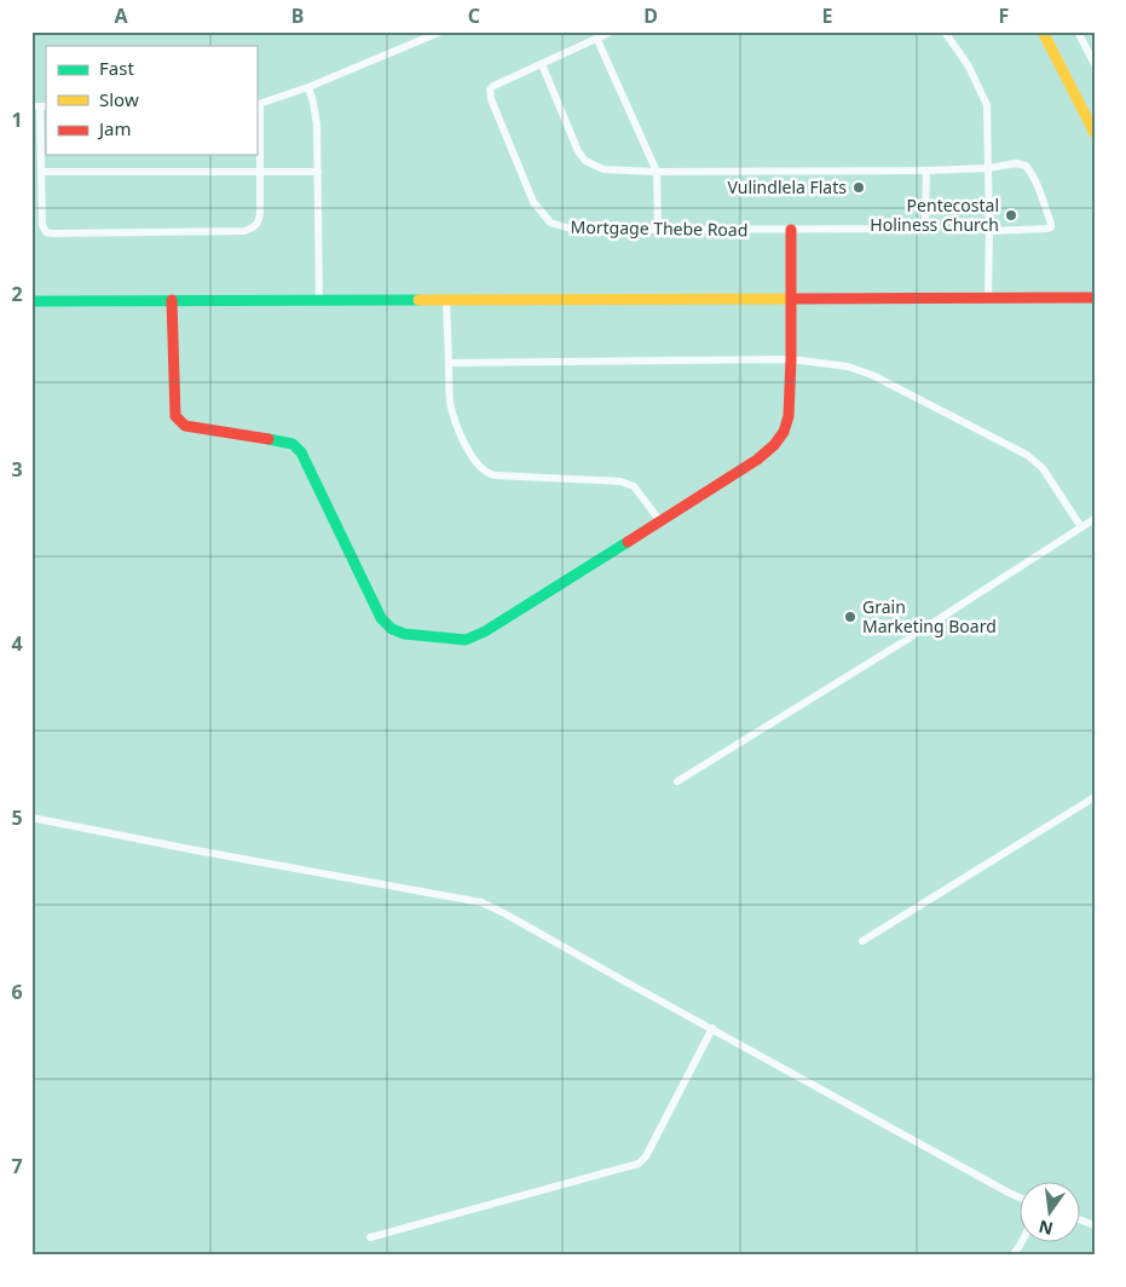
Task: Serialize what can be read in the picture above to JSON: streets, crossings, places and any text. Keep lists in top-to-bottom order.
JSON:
{
  "streets": {
    "street": ["Mortgage Thebe Road"]
  },
  "places": ["Vulindlela Flats", "Pentecostal Holiness Church", "Grain Marketing Board"],
  "legend": ["Fast", "Slow", "Jam"],
  "north": "bottom",
  "grid": {
    "columns": [
      "A",
      "B",
      "C",
      "D",
      "E",
      "F"
    ],
    "rows": [
      "1",
      "2",
      "3",
      "4",
      "5",
      "6",
      "7"
    ]
  }
}
